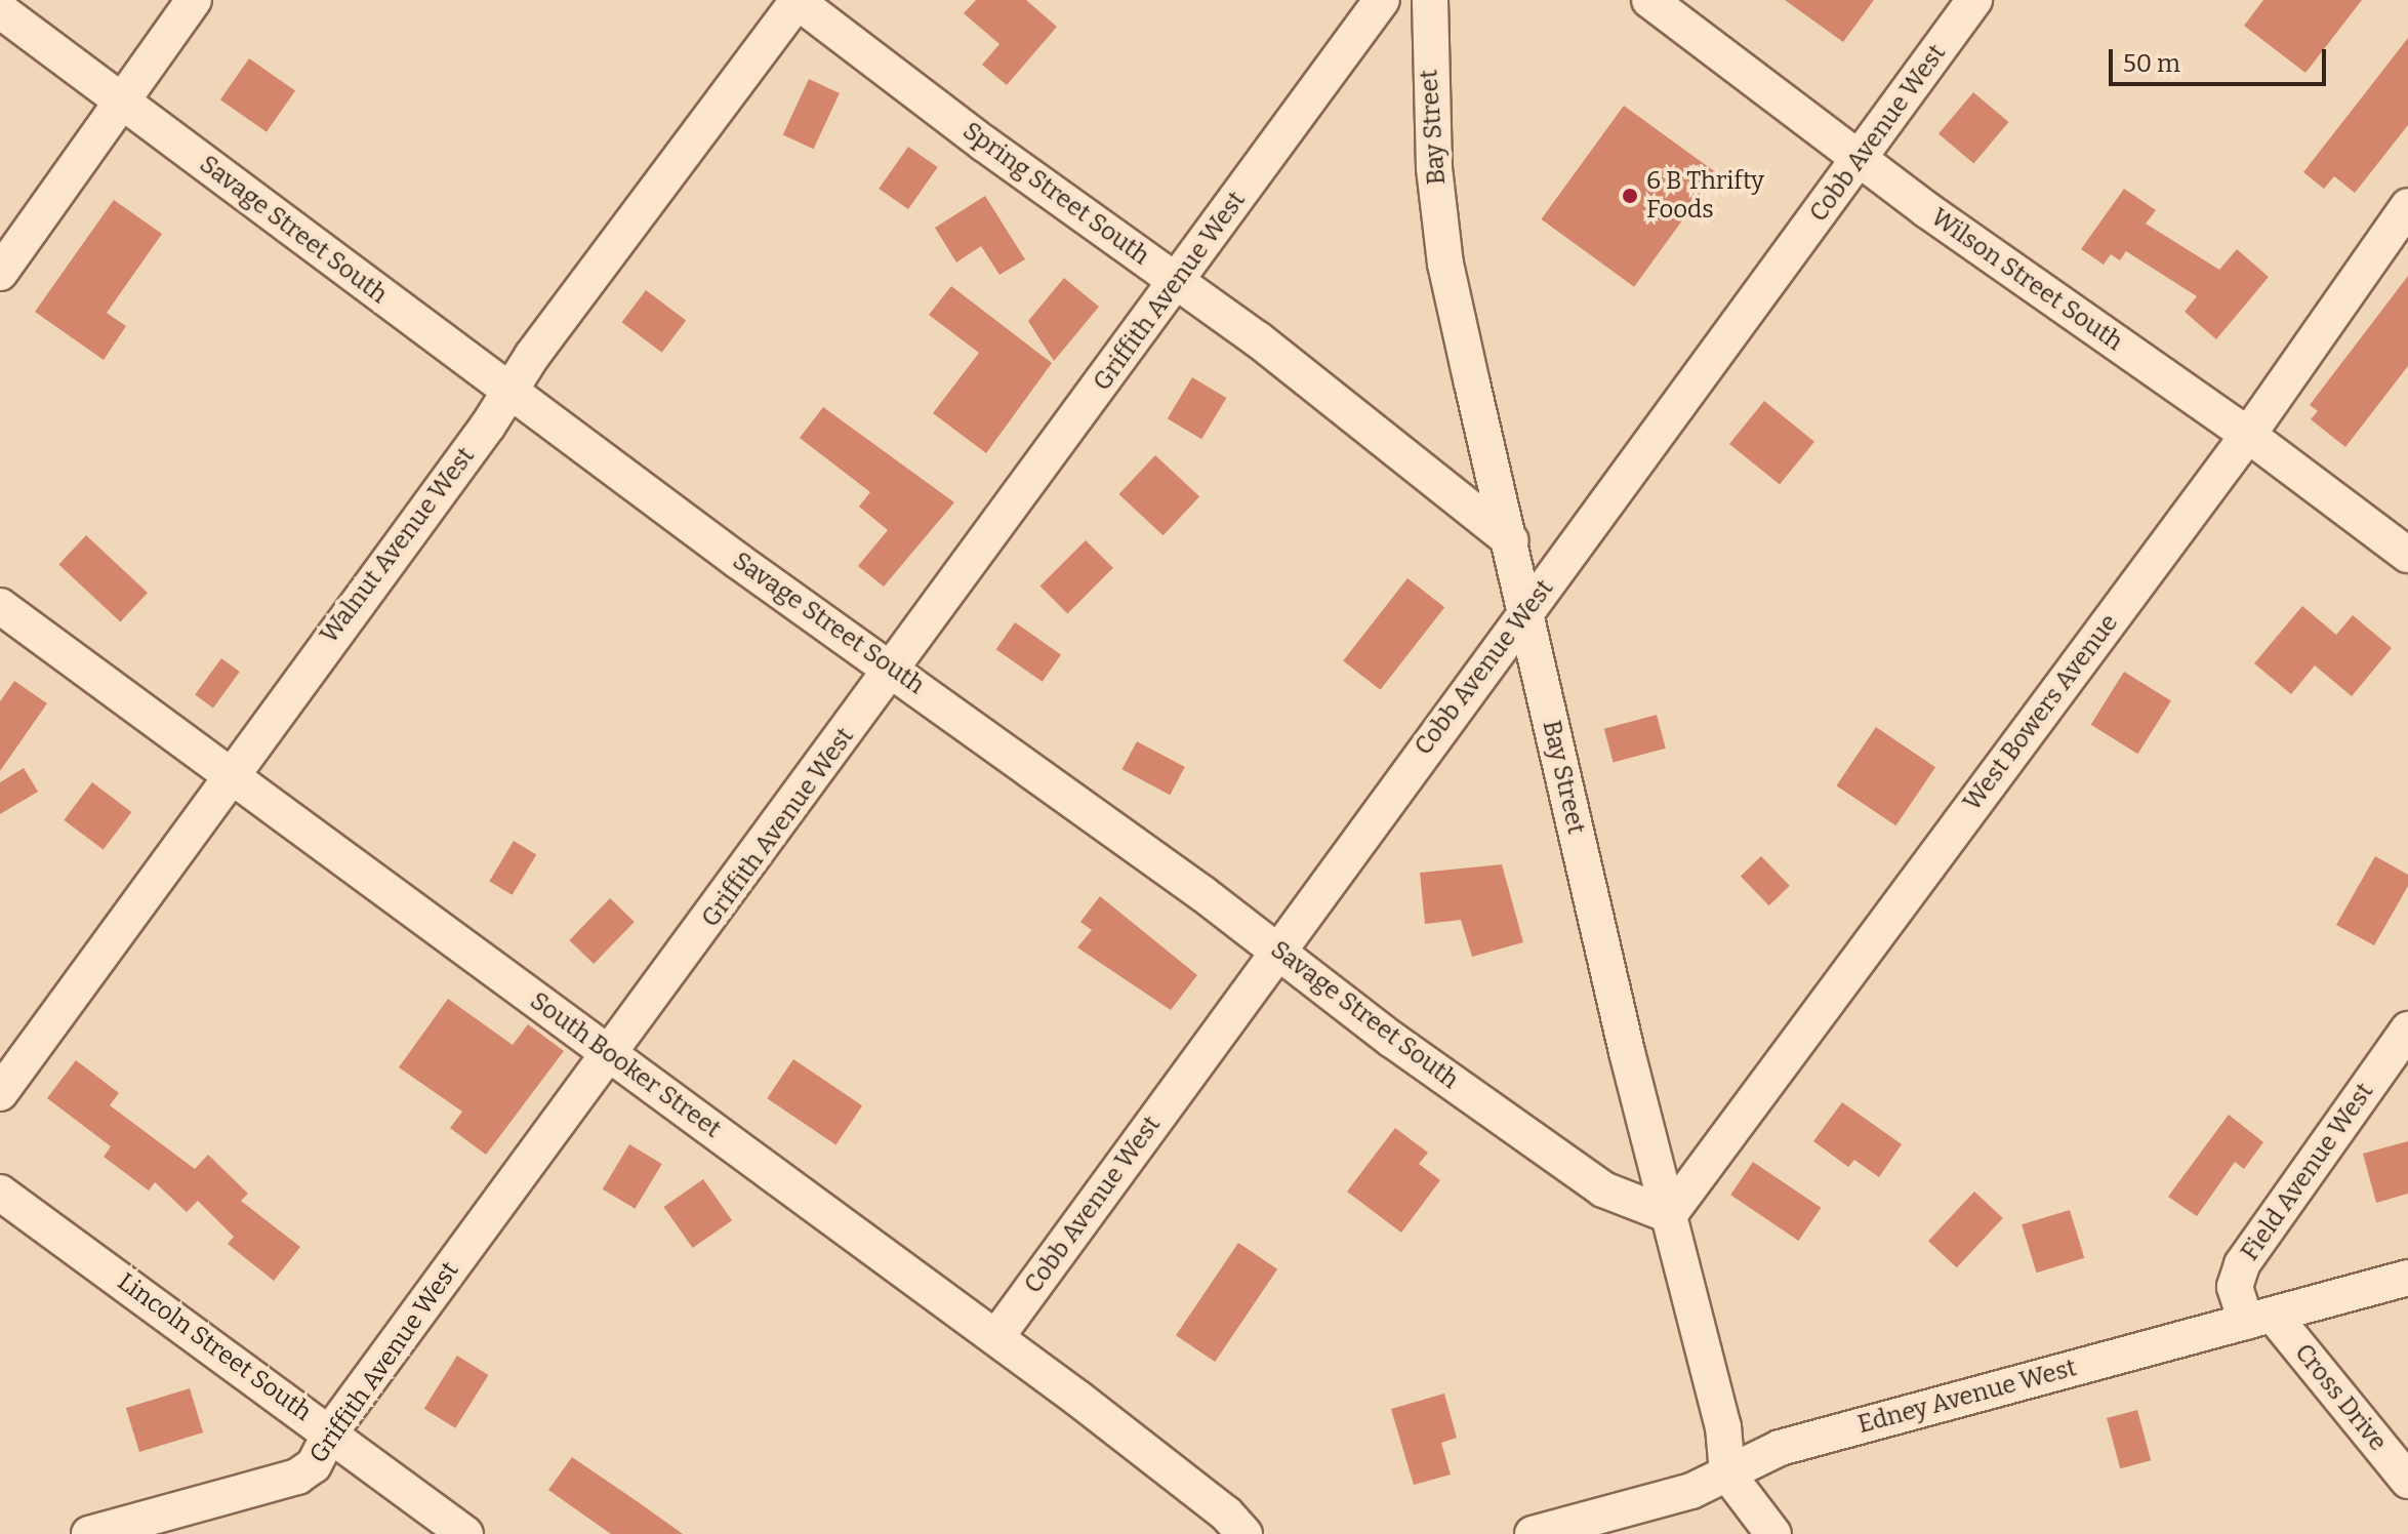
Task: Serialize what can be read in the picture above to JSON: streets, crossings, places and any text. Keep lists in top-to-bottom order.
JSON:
{
  "streets": {
    "street": [
      "Bay Street",
      "Cobb Avenue West",
      "Spring Street South",
      "Savage Street South",
      "Wilson Street South",
      "Griffith Avenue West",
      "Walnut Avenue West",
      "West Bowers Avenue",
      "South Booker Street",
      "Field Avenue West",
      "Lincoln Street South",
      "Edney Avenue West",
      "Cross Drive"
    ]
  },
  "crossings": [
    ["Bay Street", "Cobb Avenue West"],
    ["Bay Street", "Spring Street South"],
    ["Bay Street", "Savage Street South"],
    ["Bay Street", "West Bowers Avenue"],
    ["Bay Street", "Edney Avenue West"],
    ["Cobb Avenue West", "Savage Street South"],
    ["Cobb Avenue West", "Wilson Street South"],
    ["Cobb Avenue West", "South Booker Street"],
    ["Spring Street South", "Griffith Avenue West"],
    ["Spring Street South", "Walnut Avenue West"],
    ["Savage Street South", "Griffith Avenue West"],
    ["Savage Street South", "Walnut Avenue West"],
    ["Savage Street South", "West Bowers Avenue"],
    ["Wilson Street South", "West Bowers Avenue"],
    ["Griffith Avenue West", "South Booker Street"],
    ["Griffith Avenue West", "Lincoln Street South"],
    ["Walnut Avenue West", "South Booker Street"],
    ["Field Avenue West", "Edney Avenue West"],
    ["Field Avenue West", "Cross Drive"],
    ["Edney Avenue West", "Cross Drive"]
  ],
  "places": ["6 B Thrifty Foods"],
  "scale_bar": "50 m"
}
